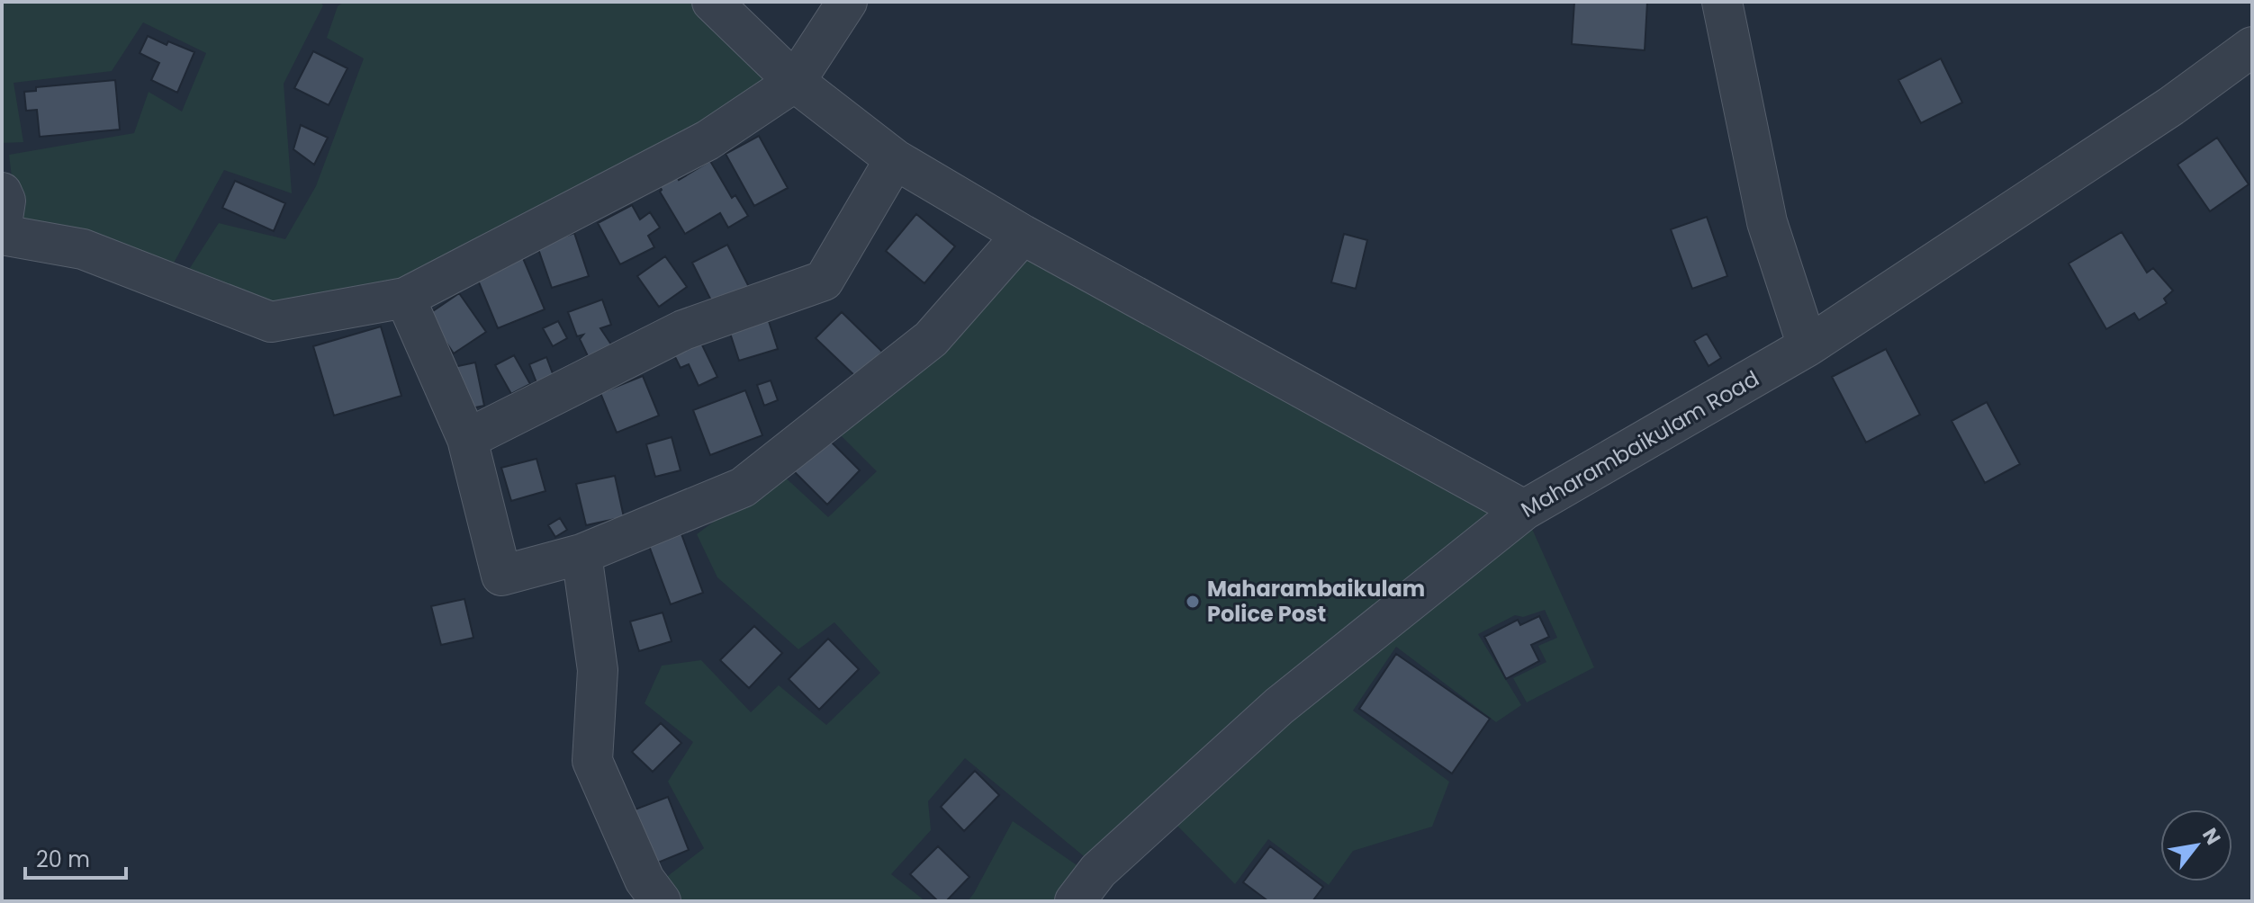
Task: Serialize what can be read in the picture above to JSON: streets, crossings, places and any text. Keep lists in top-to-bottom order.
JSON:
{
  "streets": {
    "street": ["Maharambaikulam Road"]
  },
  "places": ["Maharambaikulam Police Post"],
  "scale_bar": "20 m",
  "north": "top right"
}
